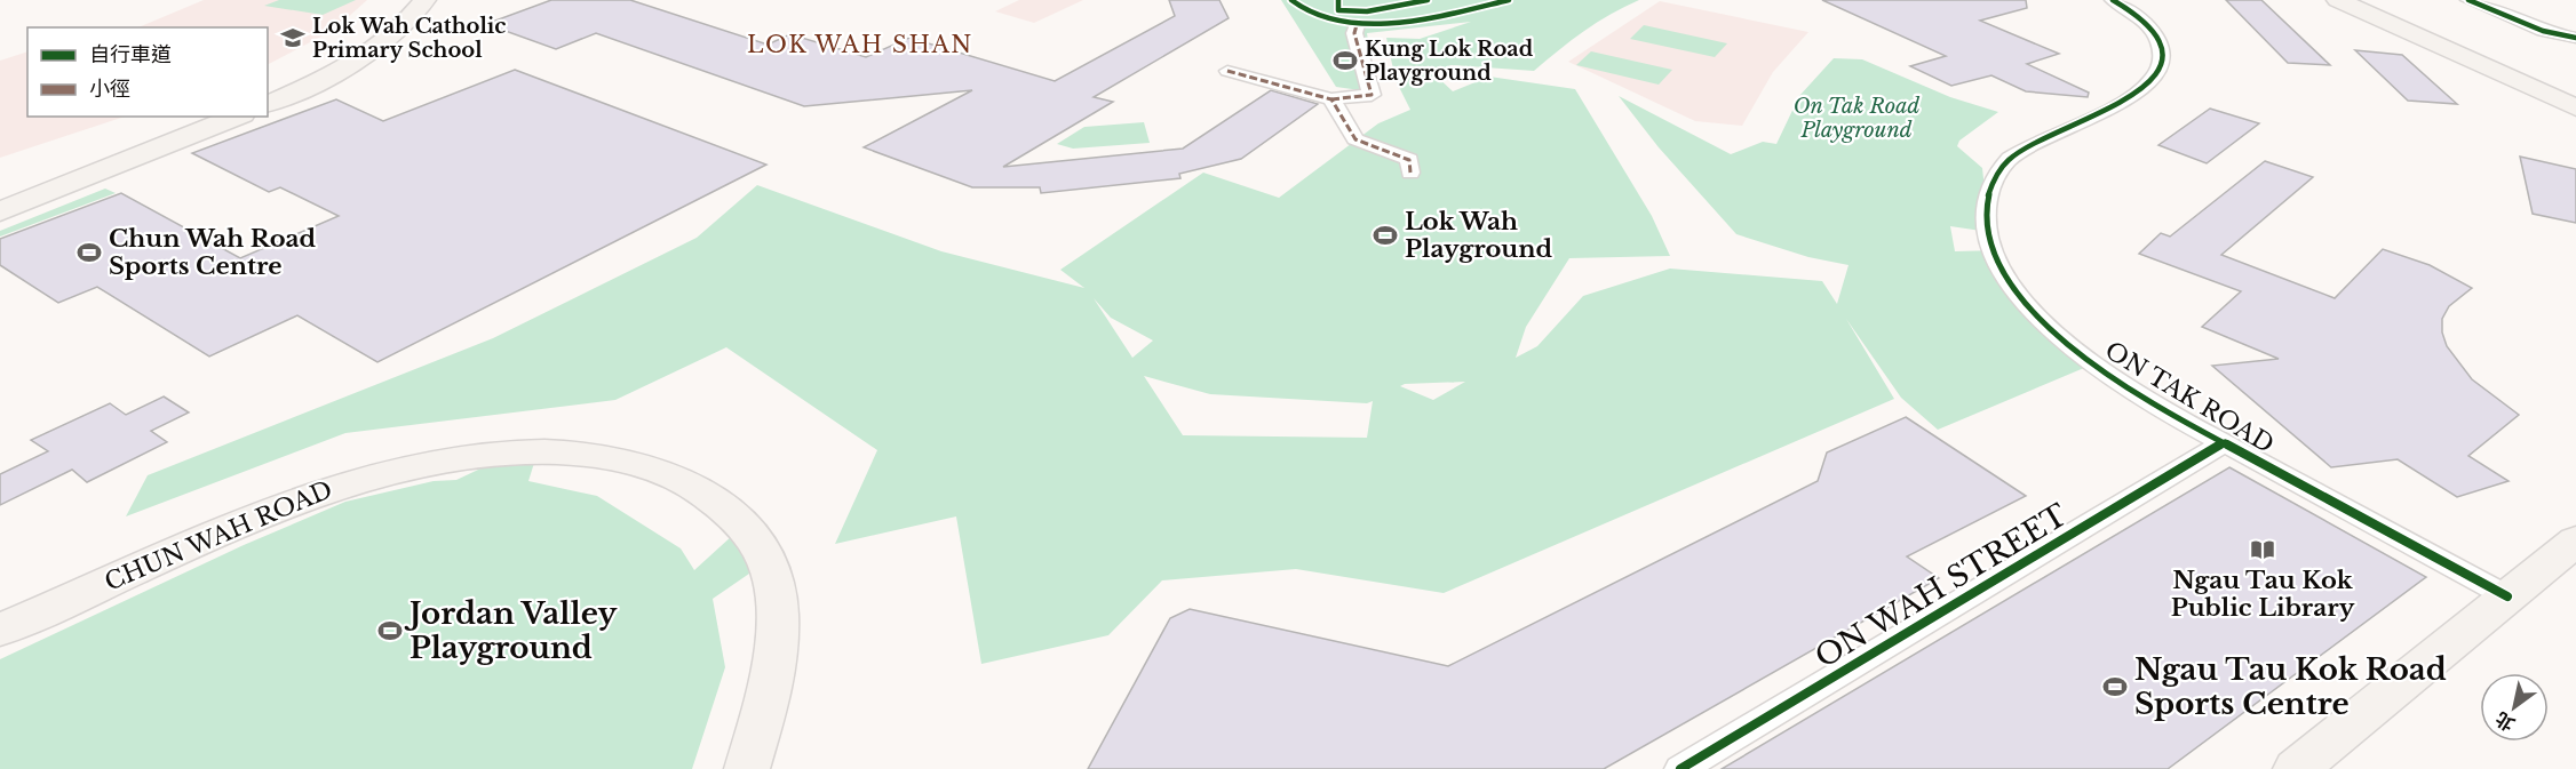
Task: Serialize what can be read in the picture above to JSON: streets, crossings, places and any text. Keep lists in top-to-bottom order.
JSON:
{
  "streets": {
    "main road": ["CHUN WAH ROAD"],
    "street": ["ON TAK ROAD", "ON WAH STREET"]
  },
  "crossings": [
    ["ON TAK ROAD", "ON WAH STREET"]
  ],
  "districts": ["LOK WAH SHAN"],
  "parks": ["On Tak Road Playground"],
  "places": {
    "school or university": ["Lok Wah Catholic Primary School"],
    "sports": [
      "Kung Lok Road Playground",
      "Lok Wah Playground",
      "Chun Wah Road Sports Centre",
      "Jordan Valley Playground",
      "Ngau Tau Kok Road Sports Centre"
    ],
    "library": ["Ngau Tau Kok Public Library"]
  },
  "legend": ["自行車道", "小徑"],
  "north": "bottom left"
}
